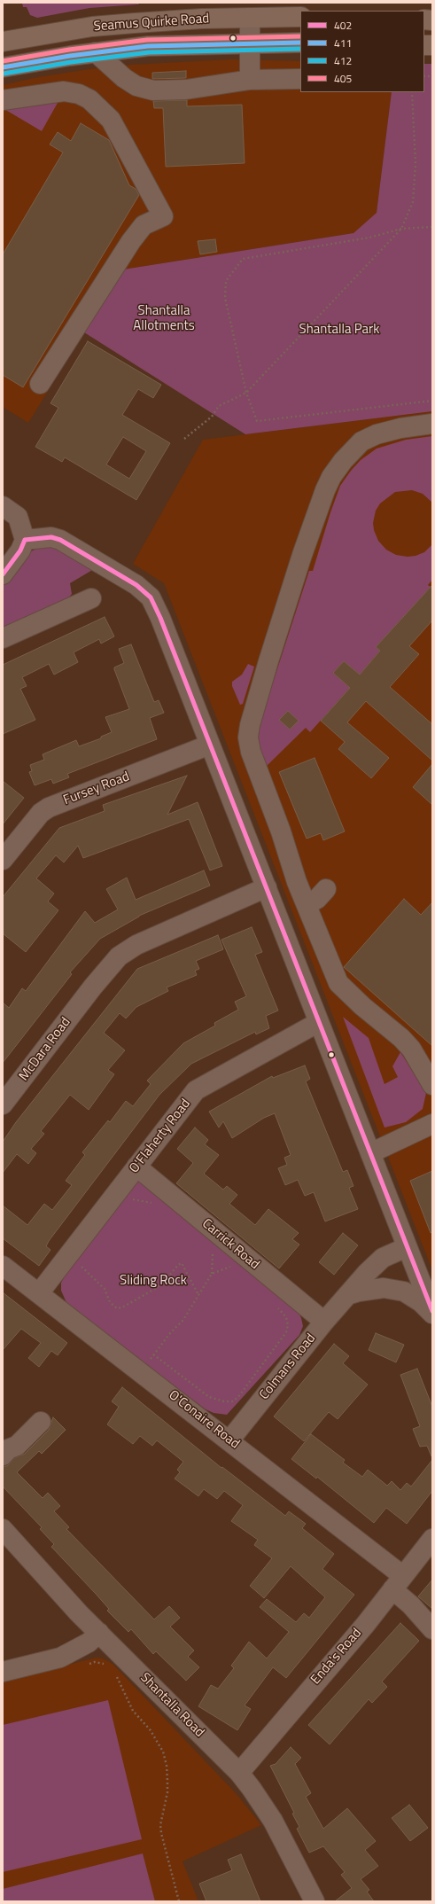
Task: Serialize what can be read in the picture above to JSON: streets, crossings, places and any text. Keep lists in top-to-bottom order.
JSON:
{
  "streets": {
    "main road": ["Seamus Quirke Road"],
    "street": [
      "Fursey Road",
      "McDara Road",
      "O'Flaherty Road",
      "Carrick Road",
      "Colmans Road",
      "O'Conaire Road",
      "Enda's Road",
      "Shantalla Road"
    ]
  },
  "crossings": [
    ["O'Flaherty Road", "Carrick Road"],
    ["O'Flaherty Road", "O'Conaire Road"],
    ["Carrick Road", "Colmans Road"],
    ["Colmans Road", "O'Conaire Road"],
    ["O'Conaire Road", "Enda's Road"],
    ["Enda's Road", "Shantalla Road"]
  ],
  "parks": ["Shantalla Allotments", "Shantalla Park", "Sliding Rock"],
  "lines": [
    "transit line 405",
    "transit line 411",
    "transit line 412",
    "transit line 402"
  ],
  "legend": [
    "402",
    "411",
    "412",
    "405"
  ]
}
